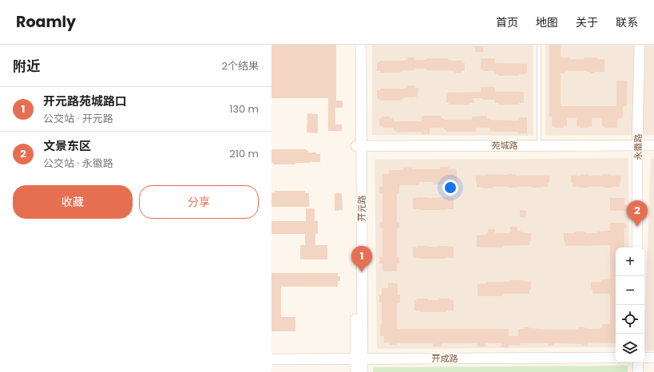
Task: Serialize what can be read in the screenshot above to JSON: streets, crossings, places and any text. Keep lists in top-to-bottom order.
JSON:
{
  "streets": {
    "street": [
      "苑城路",
      "永徽路",
      "开元路",
      "开成路"
    ]
  },
  "crossings": [
    ["苑城路", "永徽路"],
    ["苑城路", "开元路"],
    ["开元路", "开成路"]
  ],
  "page": {
    "header": "Roamly",
    "nav": [
      "首页",
      "地图",
      "关于",
      "联系"
    ],
    "heading": ["附近", "2个结果"],
    "list": [
      {
        "mark": "1",
        "name": "开元路苑城路口",
        "note": "公交站 · 开元路",
        "value": "130 m"
      },
      {
        "mark": "2",
        "name": "文景东区",
        "note": "公交站 · 永徽路",
        "value": "210 m"
      }
    ],
    "buttons": ["收藏", "分享"],
    "pins": ["2", "1"],
    "map_buttons": ["+", "−"]
  }
}
